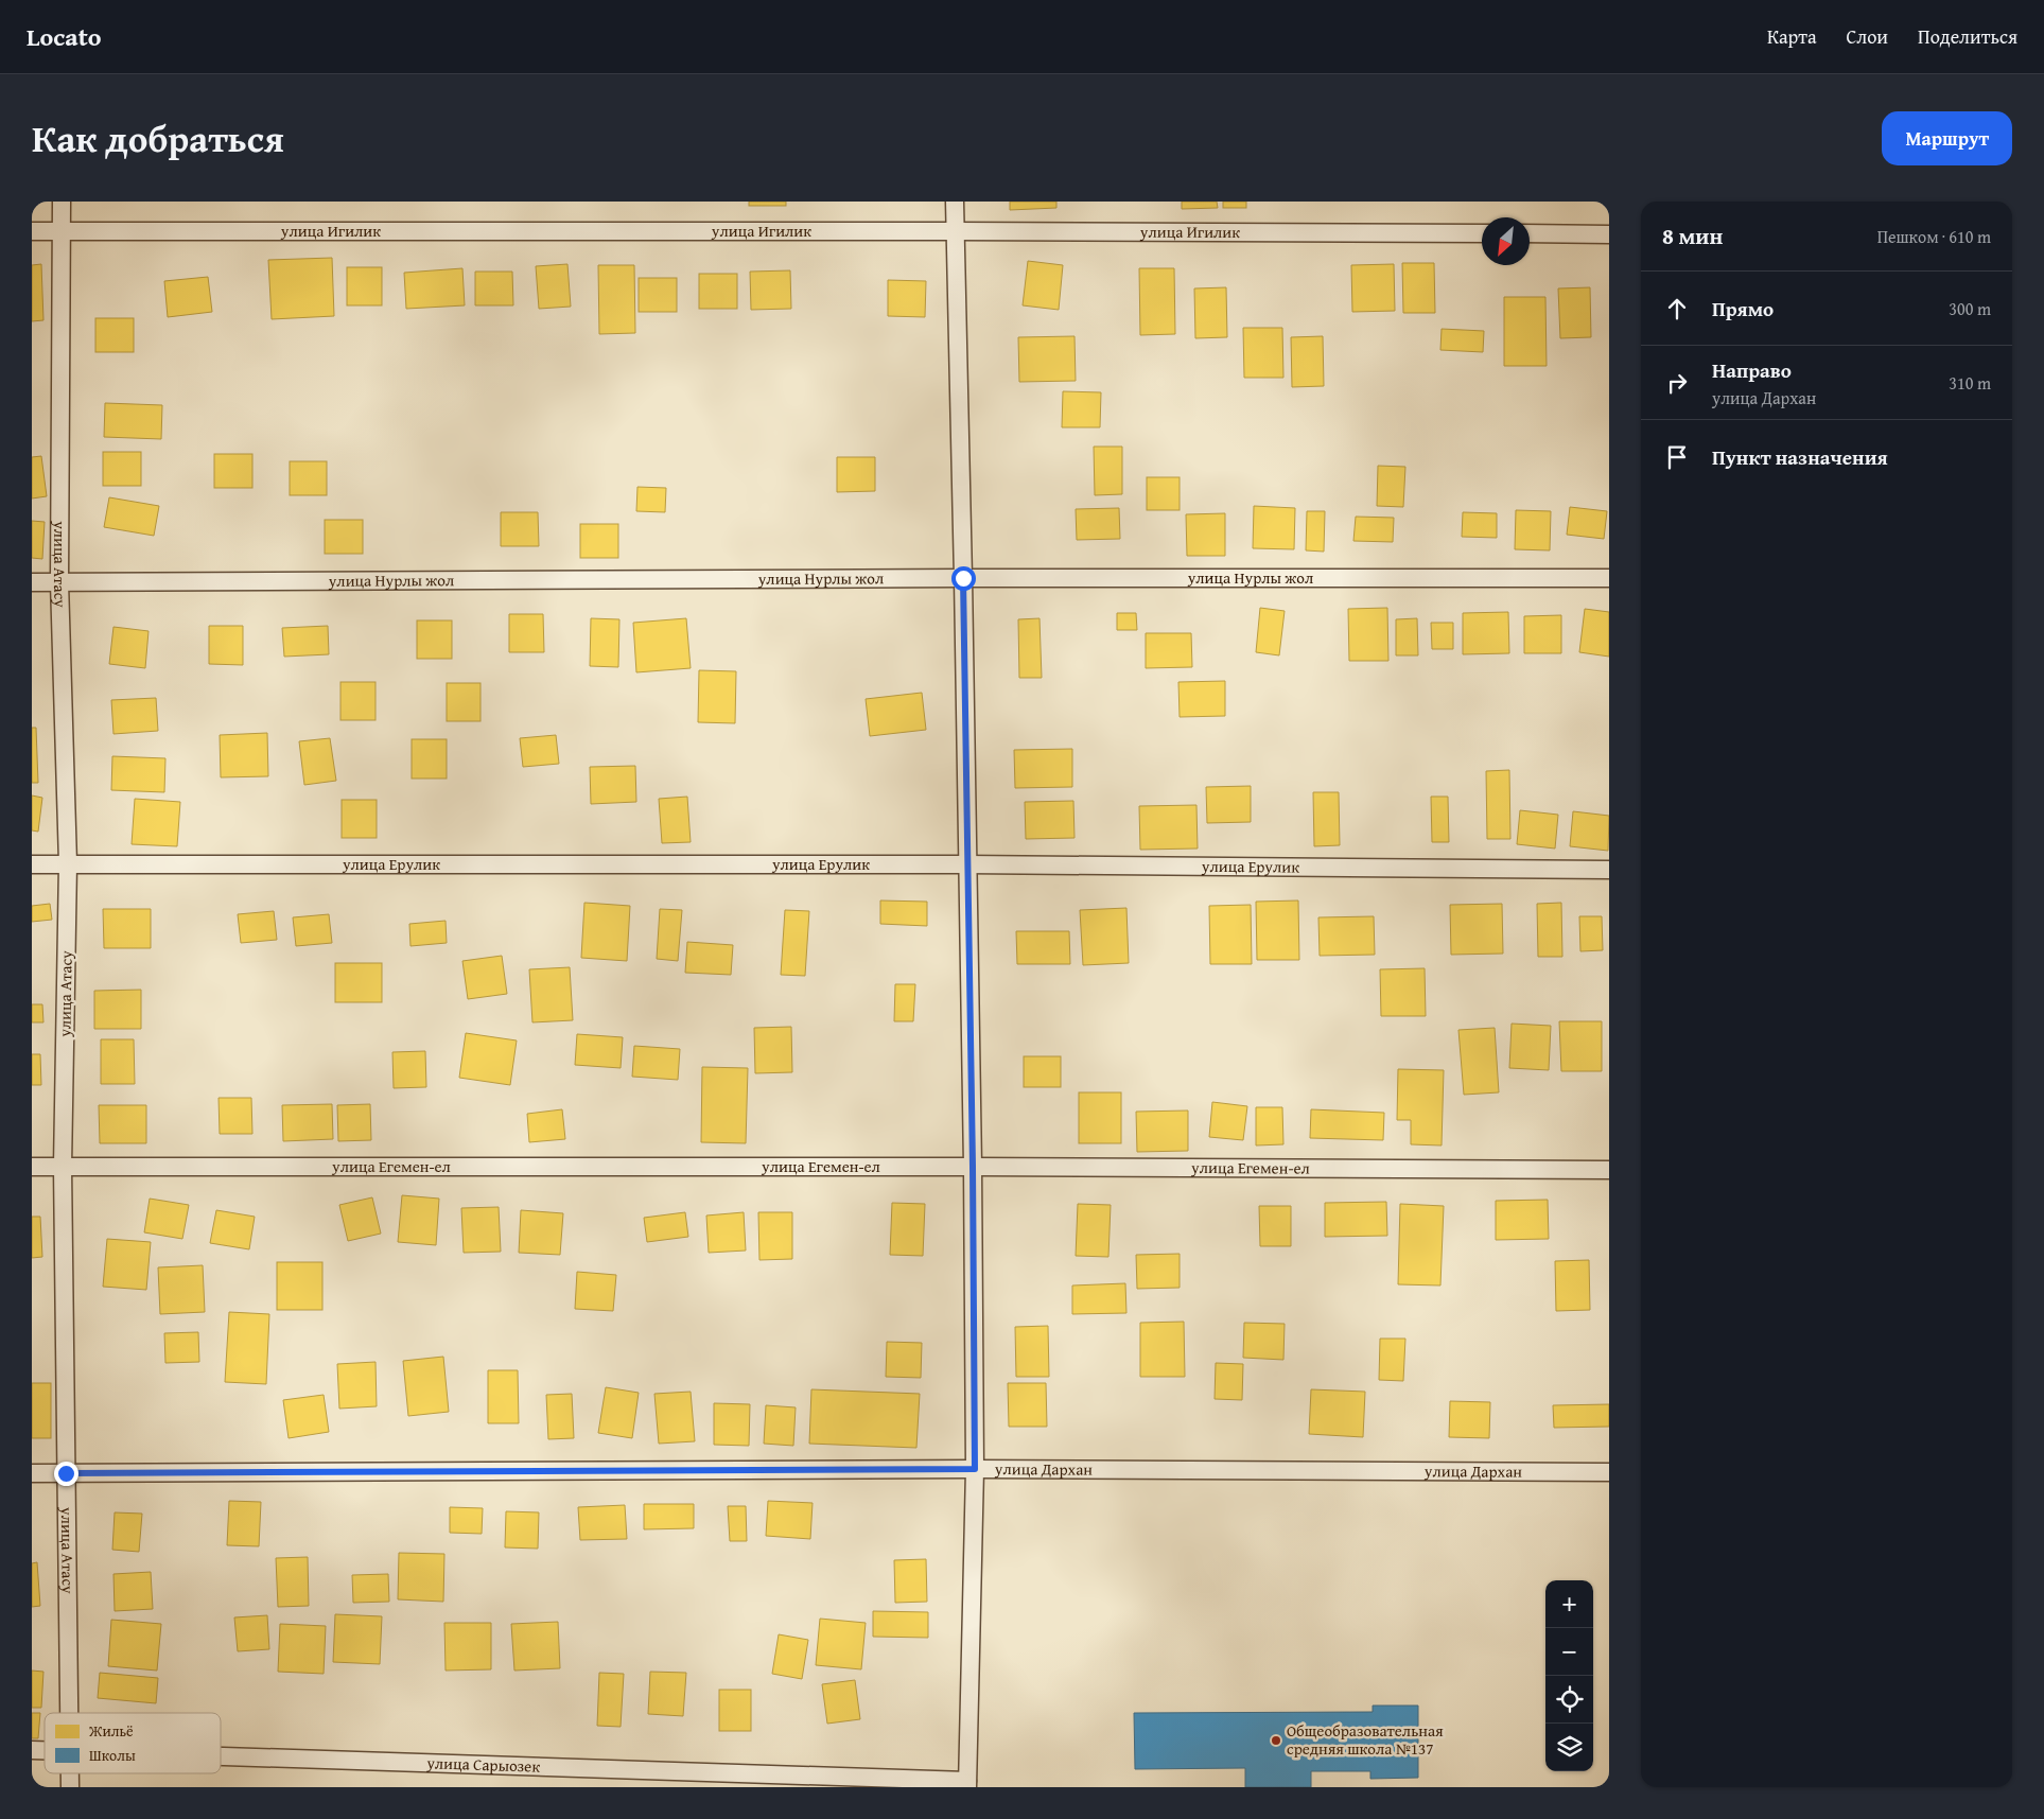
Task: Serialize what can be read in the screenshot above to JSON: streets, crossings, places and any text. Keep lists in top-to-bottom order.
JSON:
{
  "streets": {
    "street": [
      "улица Игилик",
      "улица Атасу",
      "улица Нурлы жол",
      "улица Ерулик",
      "улица Егемен-ел",
      "улица Дархан",
      "улица Сарыозек"
    ]
  },
  "crossings": [
    ["улица Игилик", "улица Атасу"],
    ["улица Атасу", "улица Нурлы жол"],
    ["улица Атасу", "улица Ерулик"],
    ["улица Атасу", "улица Егемен-ел"],
    ["улица Атасу", "улица Дархан"]
  ],
  "places": ["Общеобразовательная средняя школа №137"],
  "legend": ["Жильё", "Школы"],
  "north": "bottom left",
  "page": {
    "header": "Locato",
    "nav": ["Карта", "Слои", "Поделиться"],
    "title": "Как добраться",
    "buttons": "Маршрут",
    "heading": ["8 мин", "Пешком · 610 m"],
    "list": [
      ["Прямо", "300 m"],
      ["Направо", "улица Дархан", "310 m"],
      "Пункт назначения"
    ],
    "map_buttons": ["+", "−"]
  }
}
